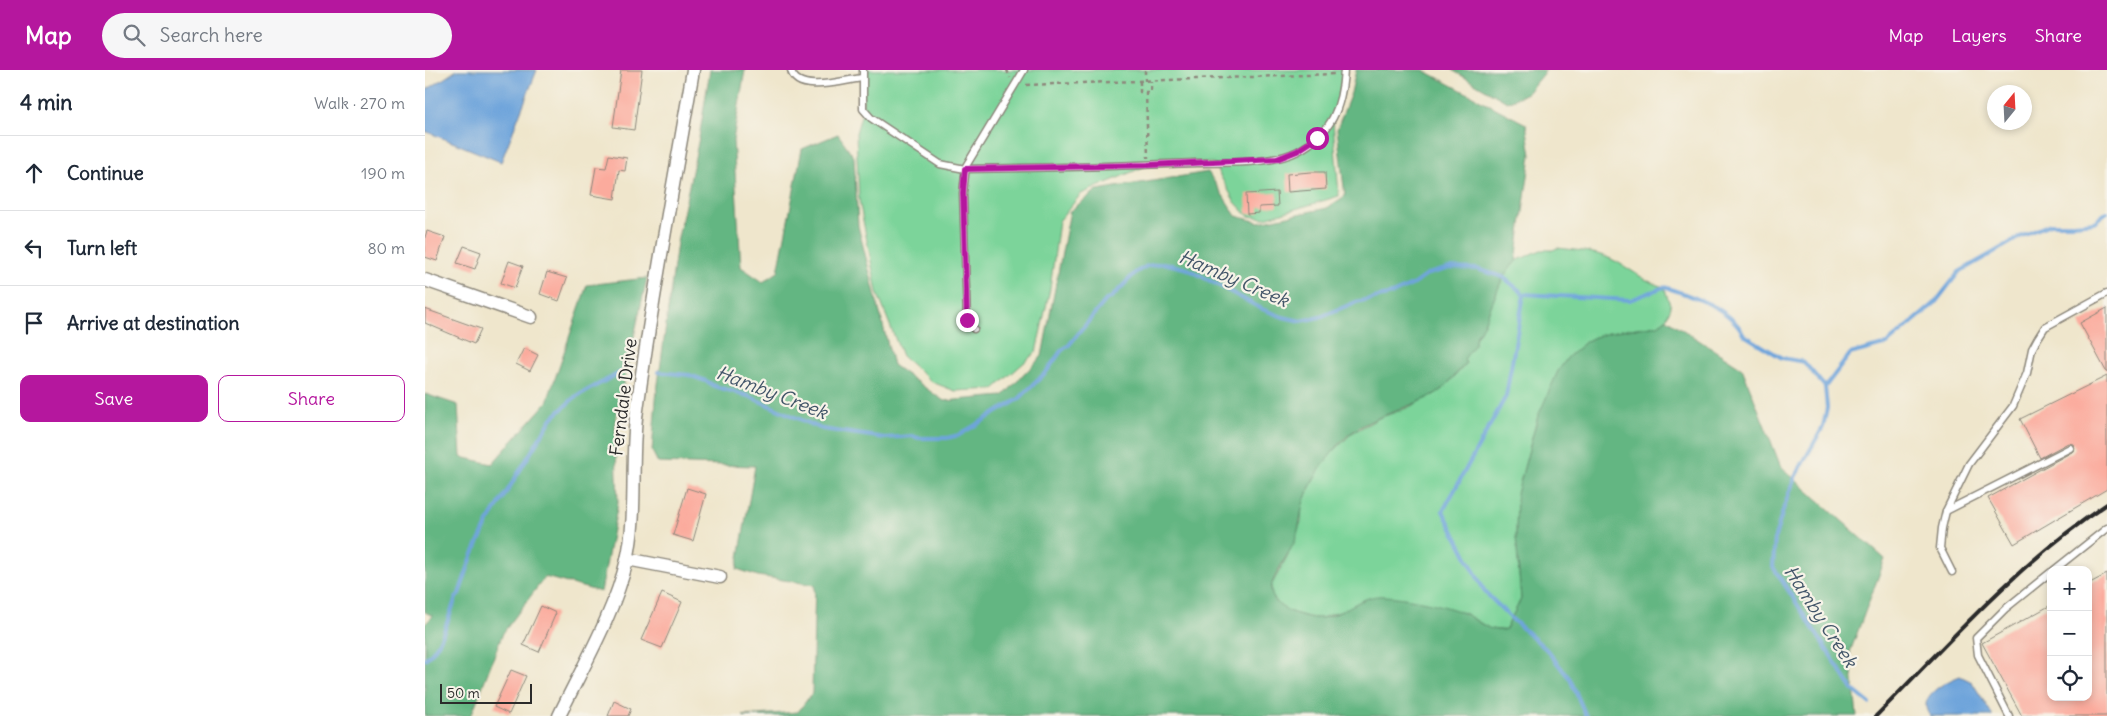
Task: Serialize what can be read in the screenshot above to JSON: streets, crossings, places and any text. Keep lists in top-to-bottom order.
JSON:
{
  "streets": {
    "street": ["Ferndale Drive"]
  },
  "water": ["Hamby Creek"],
  "scale_bar": "50 m",
  "north": "top",
  "page": {
    "header": "Map",
    "search": "Search here",
    "nav": ["Map", "Layers", "Share"],
    "heading": ["4 min", "Walk · 270 m"],
    "list": [
      ["Continue", "190 m"],
      ["Turn left", "80 m"],
      "Arrive at destination"
    ],
    "buttons": ["Save", "Share"],
    "map_buttons": ["+", "−"],
    "scale": "50 m"
  }
}
